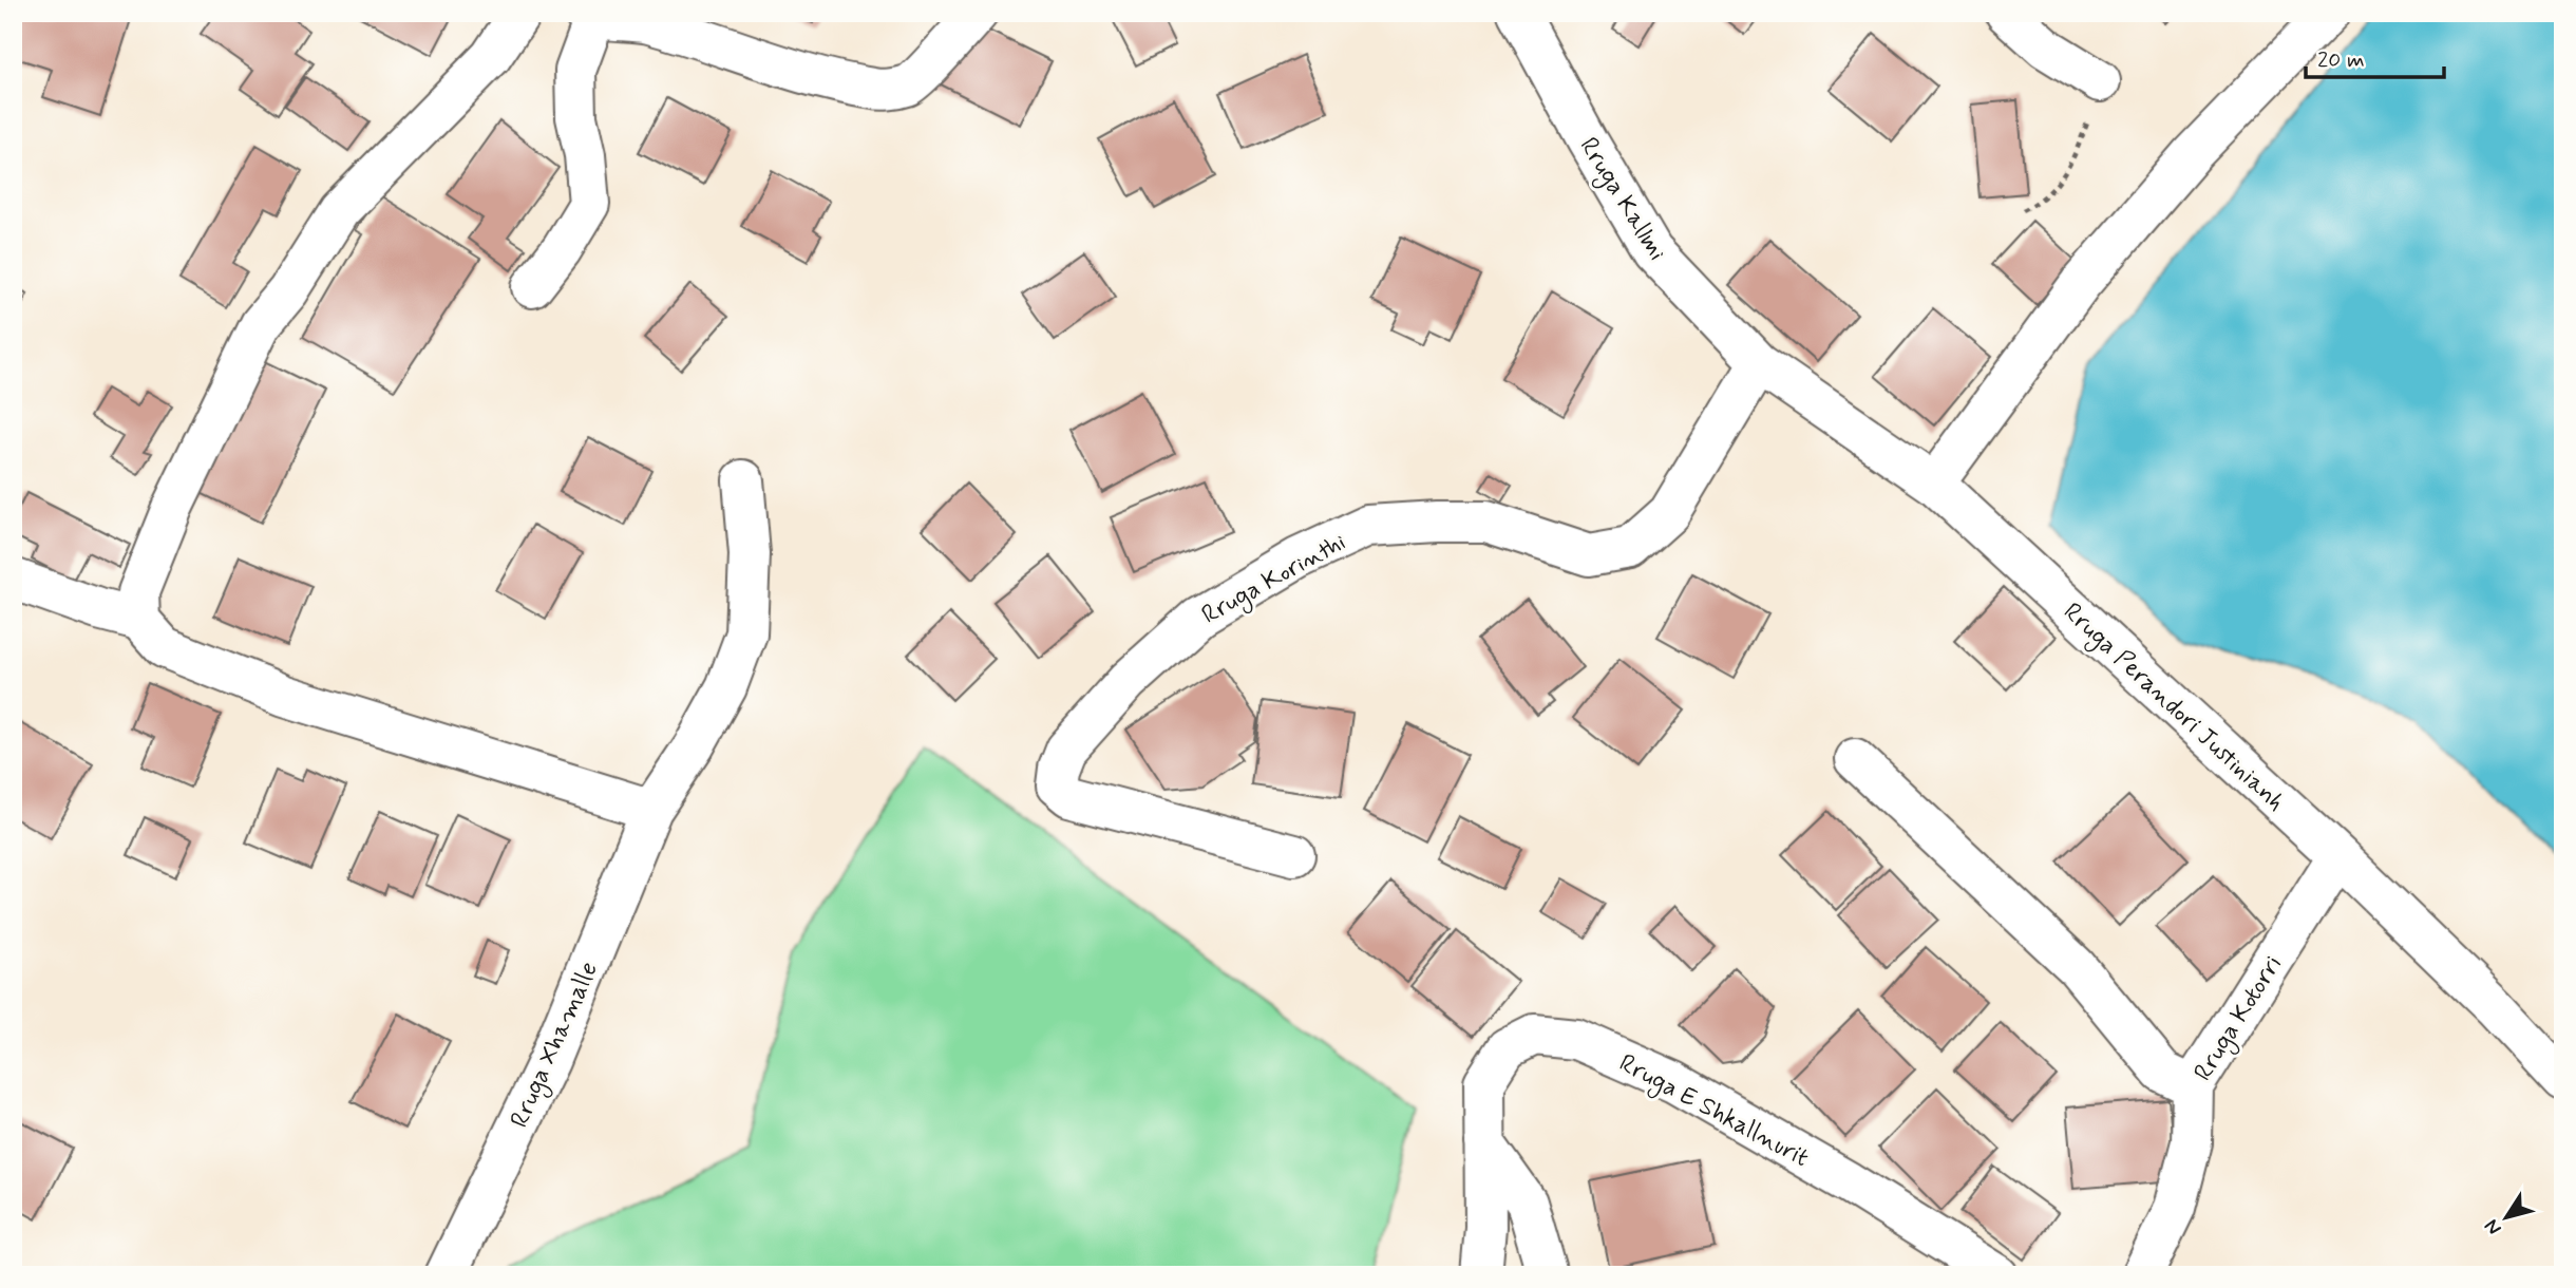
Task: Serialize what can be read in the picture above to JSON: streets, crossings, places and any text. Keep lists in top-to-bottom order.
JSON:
{
  "streets": {
    "street": [
      "Rruga Kallmi",
      "Rruga Korinthi",
      "Rruga Perandori Justinianh",
      "Rruga Kotorri",
      "Rruga Xhamalle",
      "Rruga E Shkallnurit"
    ]
  },
  "crossings": [
    ["Rruga Kallmi", "Rruga Korinthi"],
    ["Rruga Kallmi", "Rruga Perandori Justinianh"],
    ["Rruga Korinthi", "Rruga Perandori Justinianh"],
    ["Rruga Perandori Justinianh", "Rruga Kotorri"]
  ],
  "scale_bar": "20 m",
  "north": "bottom left"
}
